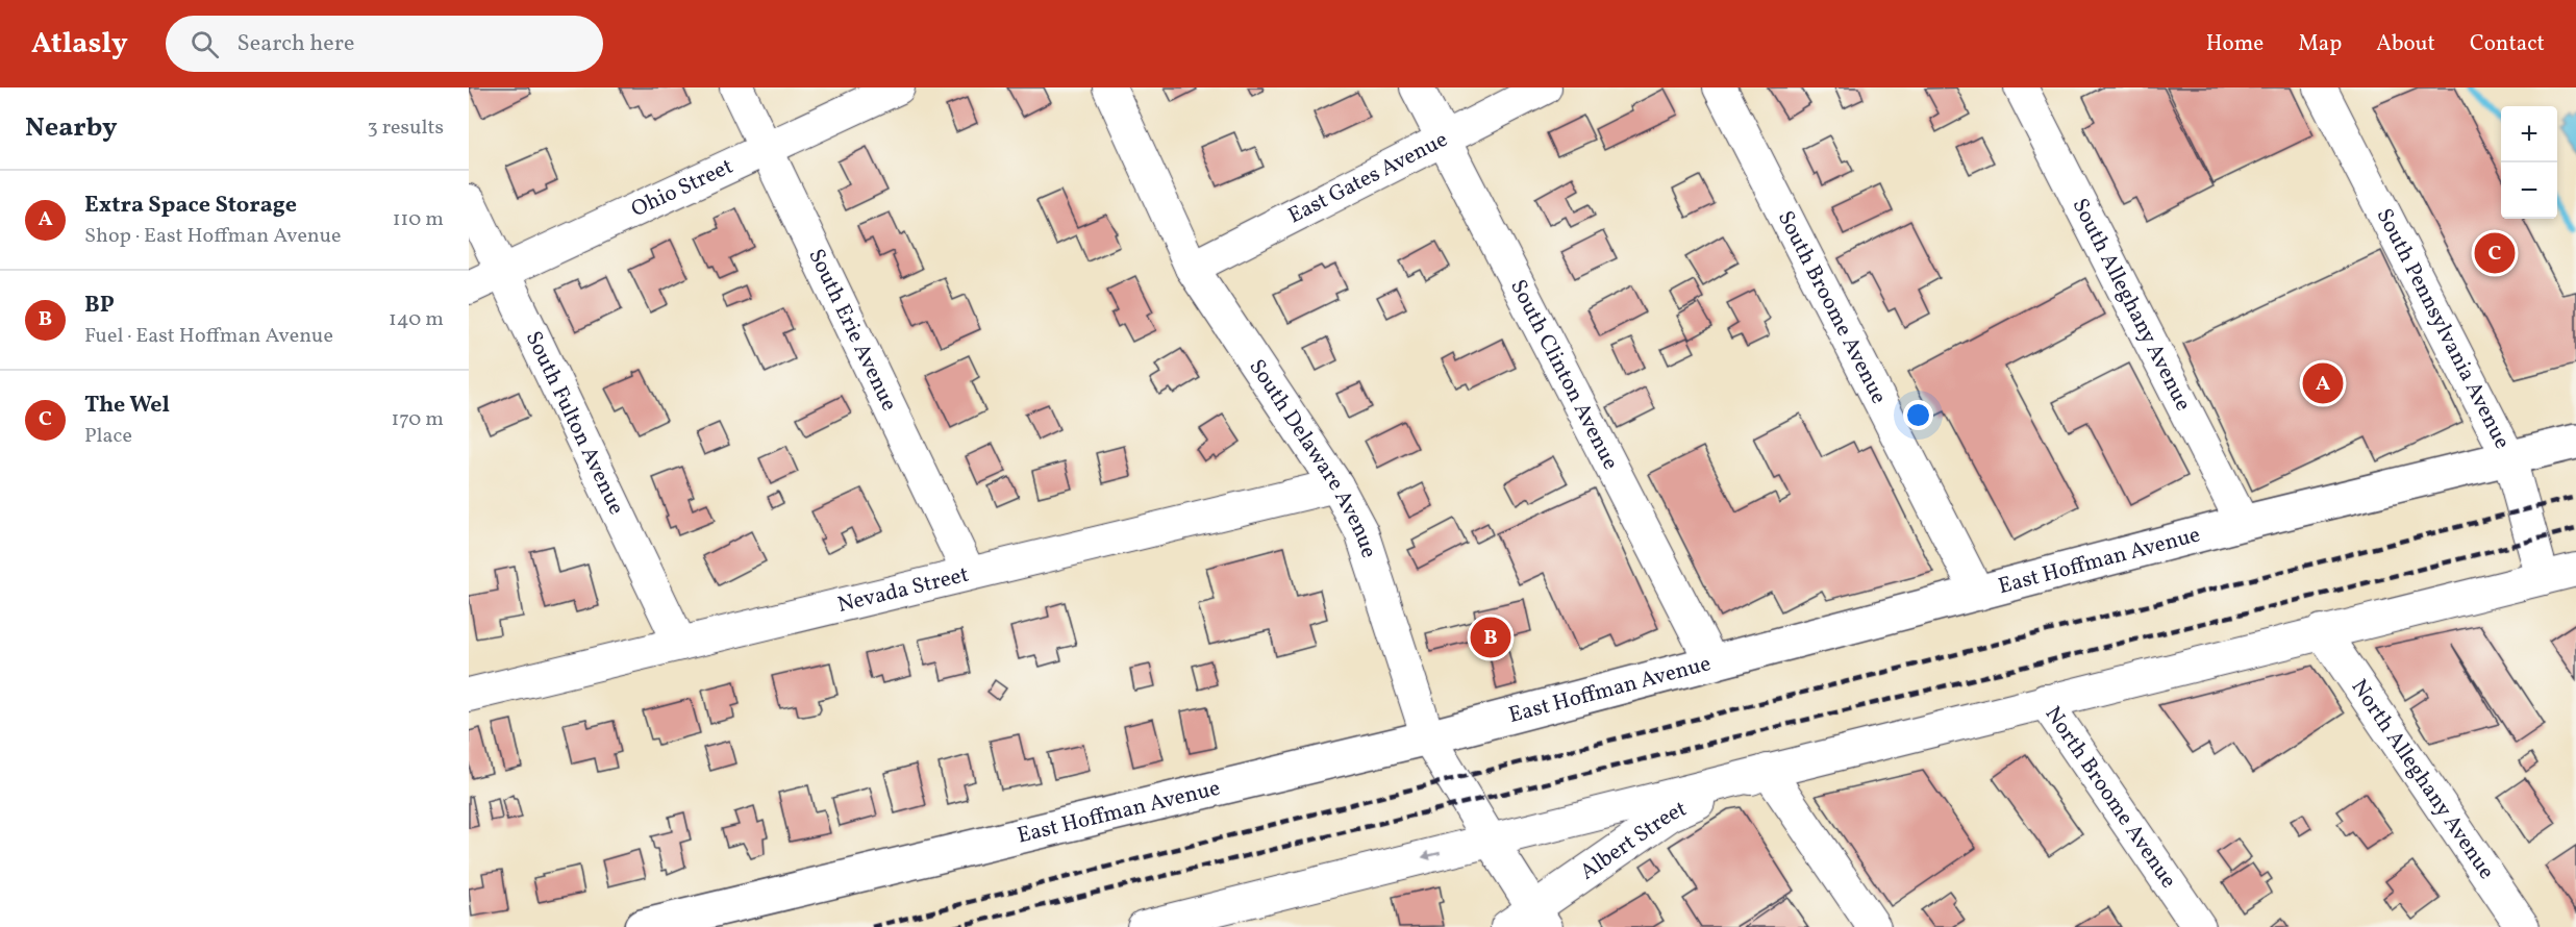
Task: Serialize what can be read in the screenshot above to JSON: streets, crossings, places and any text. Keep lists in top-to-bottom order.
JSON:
{
  "streets": {
    "main road": ["East Hoffman Avenue"],
    "street": [
      "East Gates Avenue",
      "Ohio Street",
      "South Alleghany Avenue",
      "South Broome Avenue",
      "South Pennsylvania Avenue",
      "South Erie Avenue",
      "South Clinton Avenue",
      "South Fulton Avenue",
      "South Delaware Avenue",
      "Nevada Street",
      "North Alleghany Avenue",
      "North Broome Avenue",
      "Albert Street"
    ]
  },
  "crossings": [
    ["East Gates Avenue", "South Clinton Avenue"],
    ["East Gates Avenue", "South Delaware Avenue"],
    ["Ohio Street", "South Erie Avenue"],
    ["Ohio Street", "South Fulton Avenue"],
    ["South Alleghany Avenue", "East Hoffman Avenue"],
    ["South Broome Avenue", "East Hoffman Avenue"],
    ["South Pennsylvania Avenue", "East Hoffman Avenue"],
    ["South Erie Avenue", "Nevada Street"],
    ["South Clinton Avenue", "East Hoffman Avenue"],
    ["South Fulton Avenue", "Nevada Street"],
    ["South Delaware Avenue", "East Hoffman Avenue"],
    ["South Delaware Avenue", "Nevada Street"],
    ["South Delaware Avenue", "Albert Street"]
  ],
  "page": {
    "header": "Atlasly",
    "search": "Search here",
    "nav": [
      "Home",
      "Map",
      "About",
      "Contact"
    ],
    "heading": ["Nearby", "3 results"],
    "map_buttons": ["+", "−"],
    "list": [
      {
        "mark": "A",
        "name": "Extra Space Storage",
        "note": "Shop · East Hoffman Avenue",
        "value": "110 m"
      },
      {
        "mark": "B",
        "name": "BP",
        "note": "Fuel · East Hoffman Avenue",
        "value": "140 m"
      },
      {
        "mark": "C",
        "name": "The Wel",
        "note": "Place",
        "value": "170 m"
      }
    ],
    "pins": ["C", "A", "B"]
  }
}
